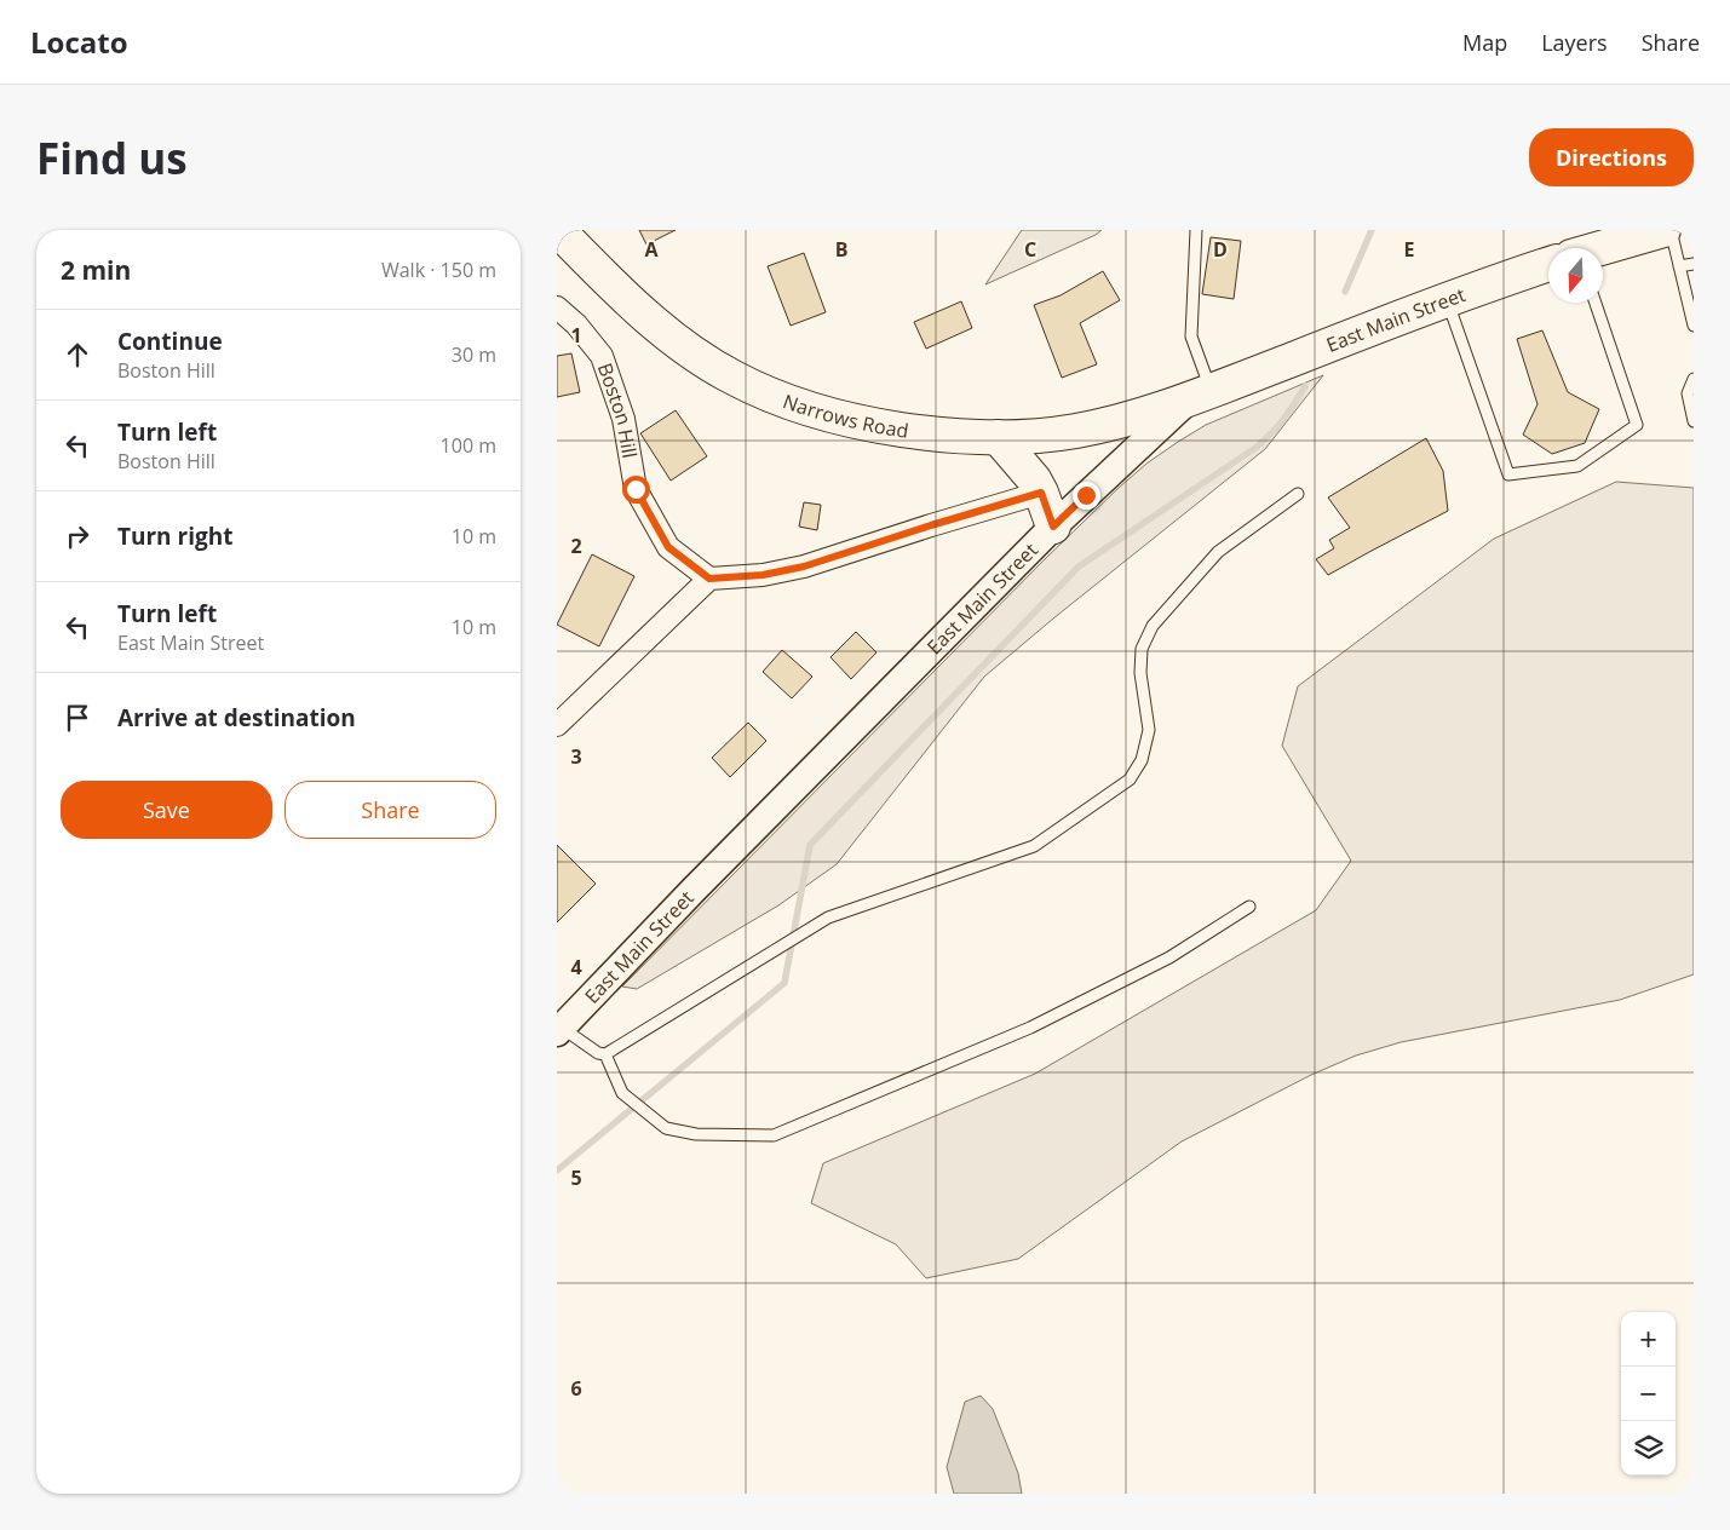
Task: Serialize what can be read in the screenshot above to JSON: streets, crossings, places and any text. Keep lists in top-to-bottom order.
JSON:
{
  "streets": {
    "main road": ["East Main Street", "Narrows Road"],
    "street": ["Boston Hill"]
  },
  "crossings": [
    ["East Main Street", "Narrows Road"]
  ],
  "north": "bottom",
  "page": {
    "header": "Locato",
    "nav": ["Map", "Layers", "Share"],
    "buttons": [
      "Directions",
      ["Save", "Share"]
    ],
    "title": "Find us",
    "heading": ["2 min", "Walk · 150 m"],
    "list": [
      ["Continue", "Boston Hill", "30 m"],
      ["Turn left", "Boston Hill", "100 m"],
      ["Turn right", "10 m"],
      ["Turn left", "East Main Street", "10 m"],
      "Arrive at destination"
    ],
    "map_buttons": ["+", "−"]
  },
  "grid": {
    "columns": [
      "A",
      "B",
      "C",
      "D",
      "E"
    ],
    "rows": [
      "1",
      "2",
      "3",
      "4",
      "5",
      "6"
    ]
  }
}
